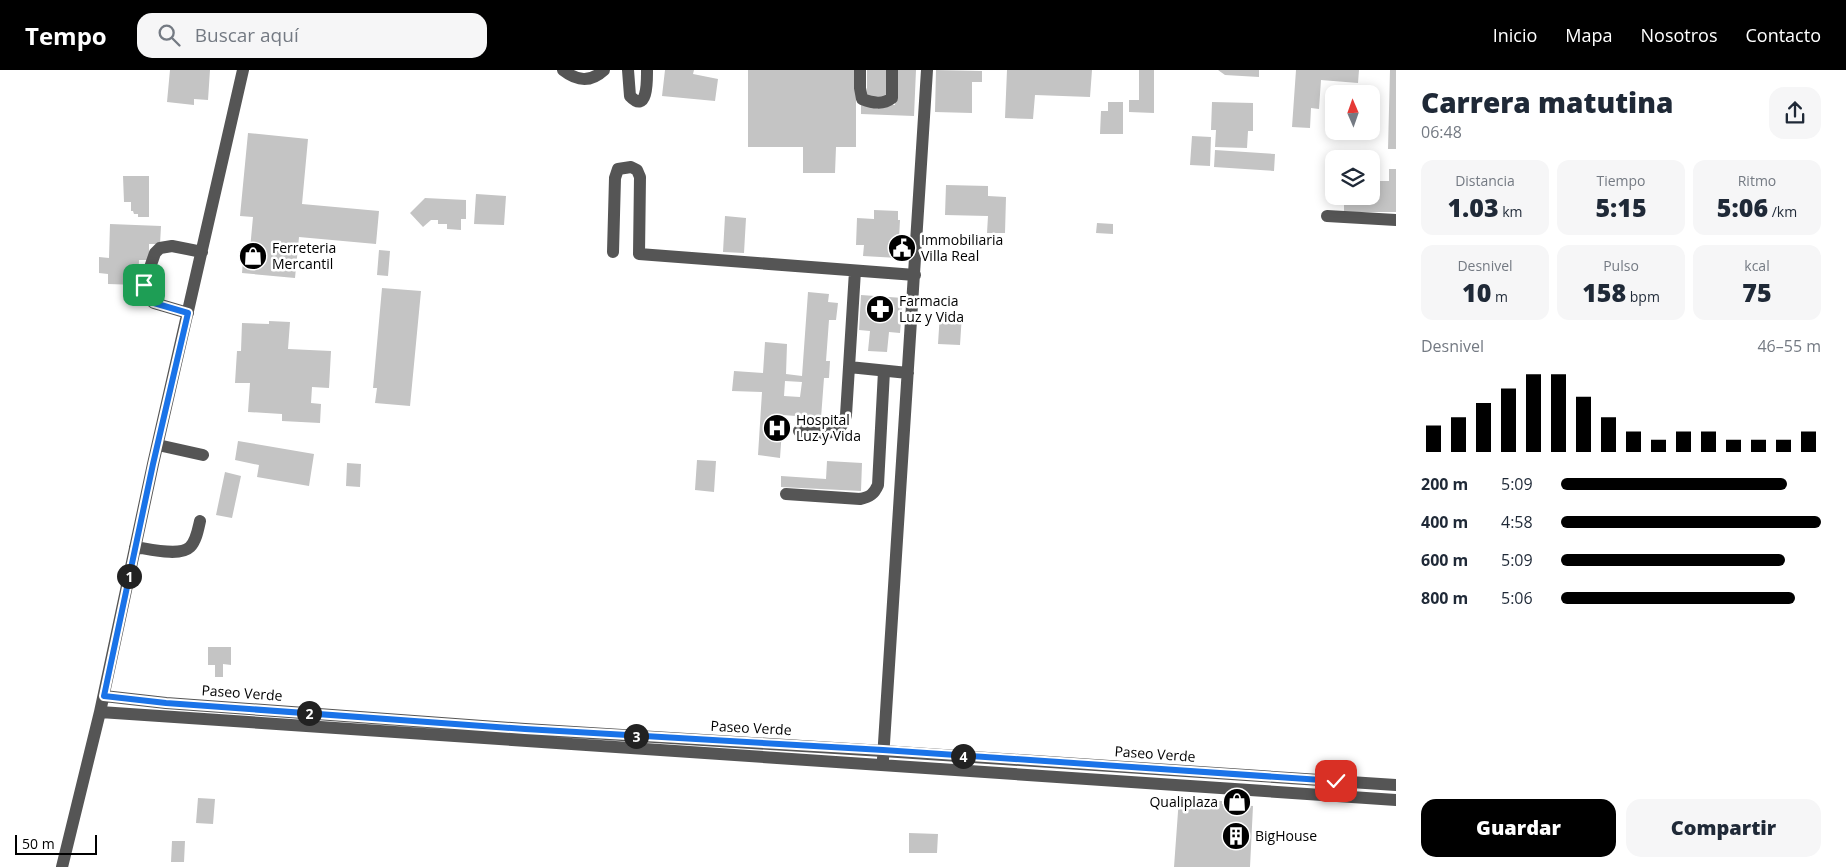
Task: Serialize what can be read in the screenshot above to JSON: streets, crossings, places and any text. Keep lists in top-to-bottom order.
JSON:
{
  "streets": {
    "street": ["Paseo Verde"]
  },
  "places": {
    "public building": ["Immobiliaria Villa Real"],
    "shop": ["Ferreteria Mercantil", "Qualiplaza"],
    "pharmacy": ["Farmacia Luz y Vida"],
    "hospital": ["Hospital Luz y Vida"],
    "building": ["BigHouse"]
  },
  "scale_bar": "50 m",
  "north": "top",
  "page": {
    "header": "Tempo",
    "search": "Buscar aquí",
    "nav": [
      "Inicio",
      "Mapa",
      "Nosotros",
      "Contacto"
    ],
    "heading": ["Carrera matutina", "06:48"],
    "stats": [
      ["Distancia", "1.03 km"],
      ["Tiempo", "5:15"],
      ["Ritmo", "5:06 /km"],
      ["Desnivel", "10 m"],
      ["Pulso", "158 bpm"],
      ["kcal", "75"]
    ],
    "chart": ["Desnivel", "46–55 m"],
    "list": [
      {
        "name": "200 m",
        "note": "5:09"
      },
      {
        "name": "400 m",
        "note": "4:58"
      },
      {
        "name": "600 m",
        "note": "5:09"
      },
      {
        "name": "800 m",
        "note": "5:06"
      }
    ],
    "pins": [
      "1",
      "2",
      "3",
      "4"
    ],
    "buttons": ["Guardar", "Compartir"],
    "scale": "50 m"
  }
}
